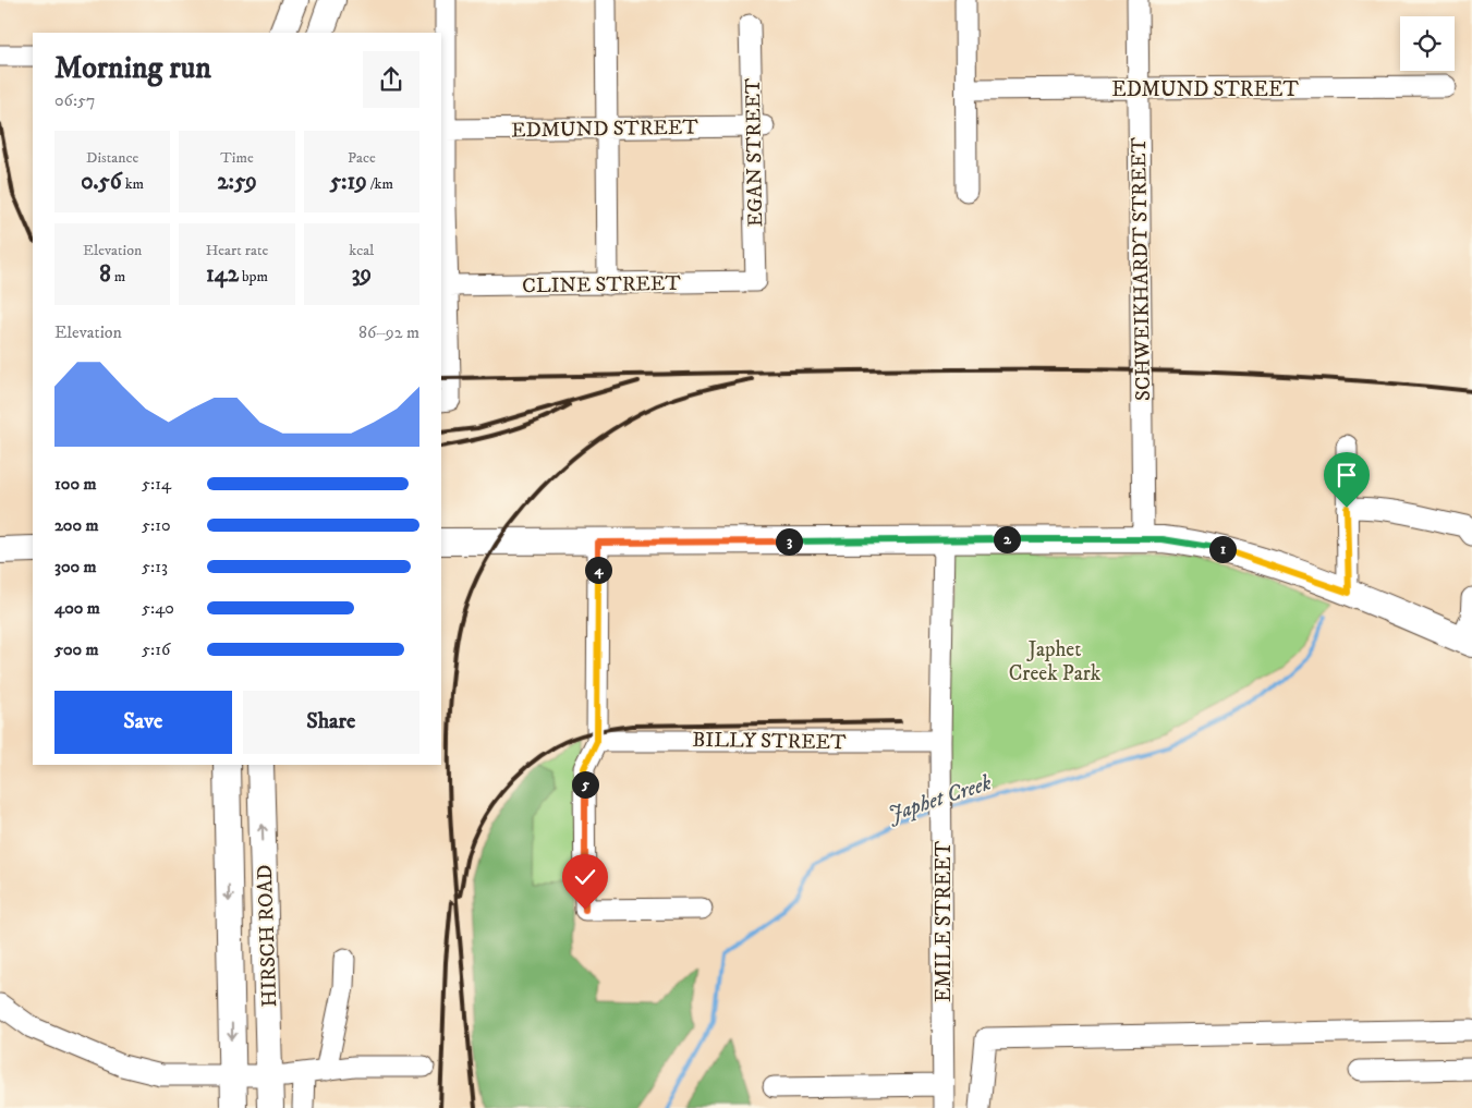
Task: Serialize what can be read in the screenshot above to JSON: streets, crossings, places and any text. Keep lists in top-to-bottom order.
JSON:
{
  "streets": {
    "main road": ["HIRSCH ROAD"],
    "street": [
      "EDMUND STREET",
      "EGAN STREET",
      "SCHWEIKHARDT STREET",
      "CLINE STREET",
      "BILLY STREET",
      "EMILE STREET"
    ]
  },
  "crossings": [
    ["EDMUND STREET", "EGAN STREET"],
    ["EDMUND STREET", "SCHWEIKHARDT STREET"],
    ["EGAN STREET", "CLINE STREET"],
    ["BILLY STREET", "EMILE STREET"]
  ],
  "water": ["Japhet Creek"],
  "parks": ["Japhet Creek Park"],
  "page": {
    "heading": ["Morning run", "06:57"],
    "stats": [
      ["Distance", "0.56 km"],
      ["Time", "2:59"],
      ["Pace", "5:19 /km"],
      ["Elevation", "8 m"],
      ["Heart rate", "142 bpm"],
      ["kcal", "39"]
    ],
    "chart": ["Elevation", "86–92 m"],
    "list": [
      {
        "name": "100 m",
        "note": "5:14"
      },
      {
        "name": "200 m",
        "note": "5:10"
      },
      {
        "name": "300 m",
        "note": "5:13"
      },
      {
        "name": "400 m",
        "note": "5:40"
      },
      {
        "name": "500 m",
        "note": "5:16"
      }
    ],
    "pins": [
      "2",
      "3",
      "1",
      "4",
      "5"
    ],
    "buttons": ["Save", "Share"]
  }
}
